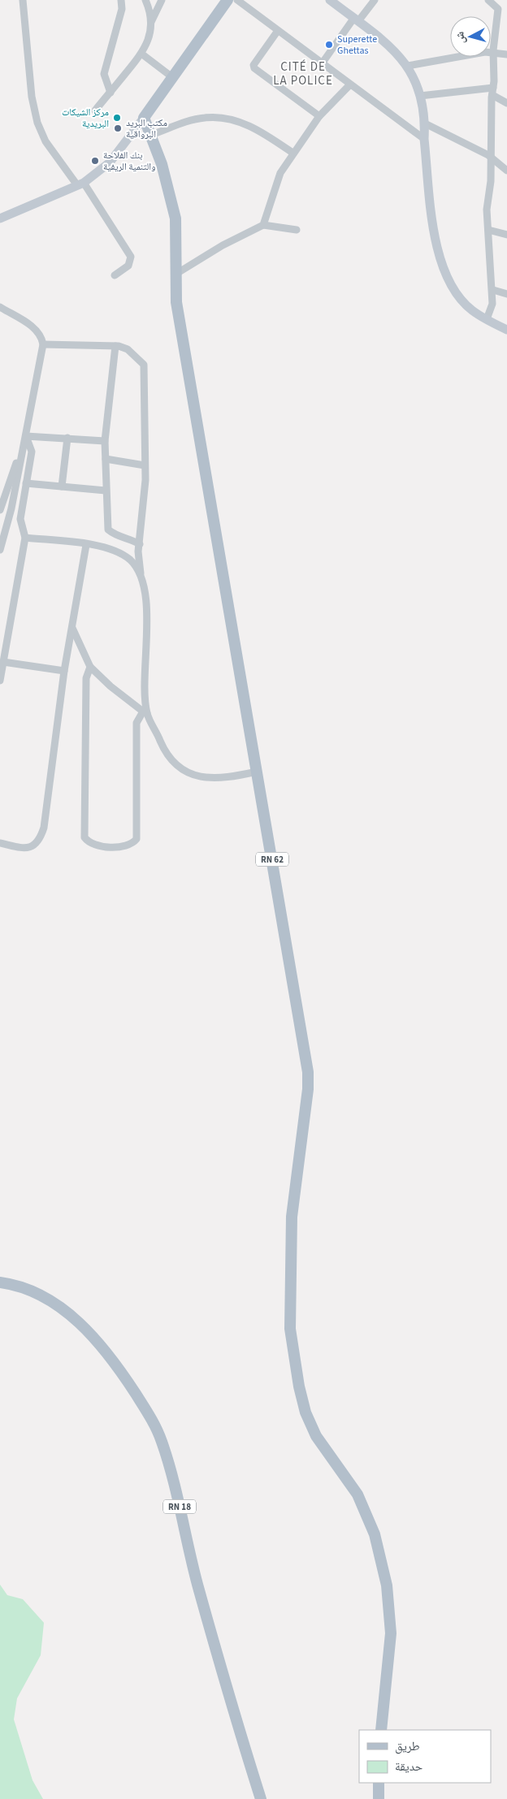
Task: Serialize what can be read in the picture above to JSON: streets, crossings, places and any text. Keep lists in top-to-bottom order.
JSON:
{
  "streets": {
    "main road": ["RN 62", "RN 18"]
  },
  "districts": ["CITÉ DE LA POLICE"],
  "places": [
    "Superette Ghettas",
    "مركز الشيكات البريدية",
    "مكتب البريد البرواقية",
    "بنك الفلاحة والتنمية الريفية"
  ],
  "legend": ["طريق", "حديقة"],
  "north": "left"
}
